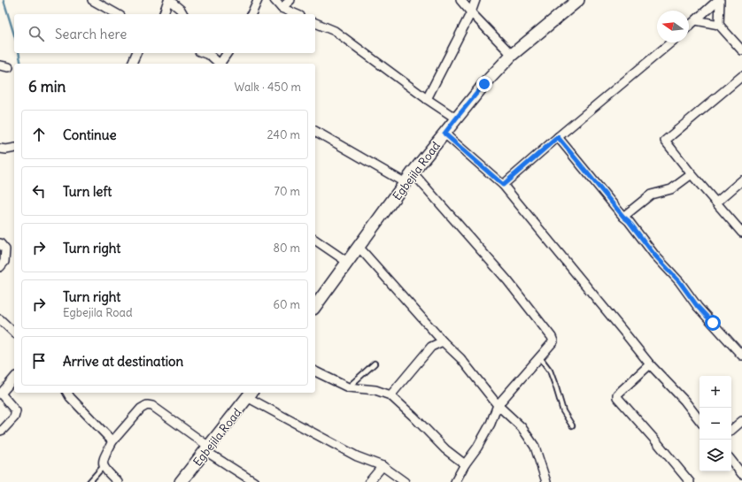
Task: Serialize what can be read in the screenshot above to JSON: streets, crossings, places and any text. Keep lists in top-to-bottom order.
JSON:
{
  "streets": {
    "street": ["Egbejila Road"]
  },
  "north": "left",
  "page": {
    "search": "Search here",
    "heading": ["6 min", "Walk · 450 m"],
    "list": [
      ["Continue", "240 m"],
      ["Turn left", "70 m"],
      ["Turn right", "80 m"],
      ["Turn right", "Egbejila Road", "60 m"],
      "Arrive at destination"
    ],
    "map_buttons": ["+", "−"]
  }
}
